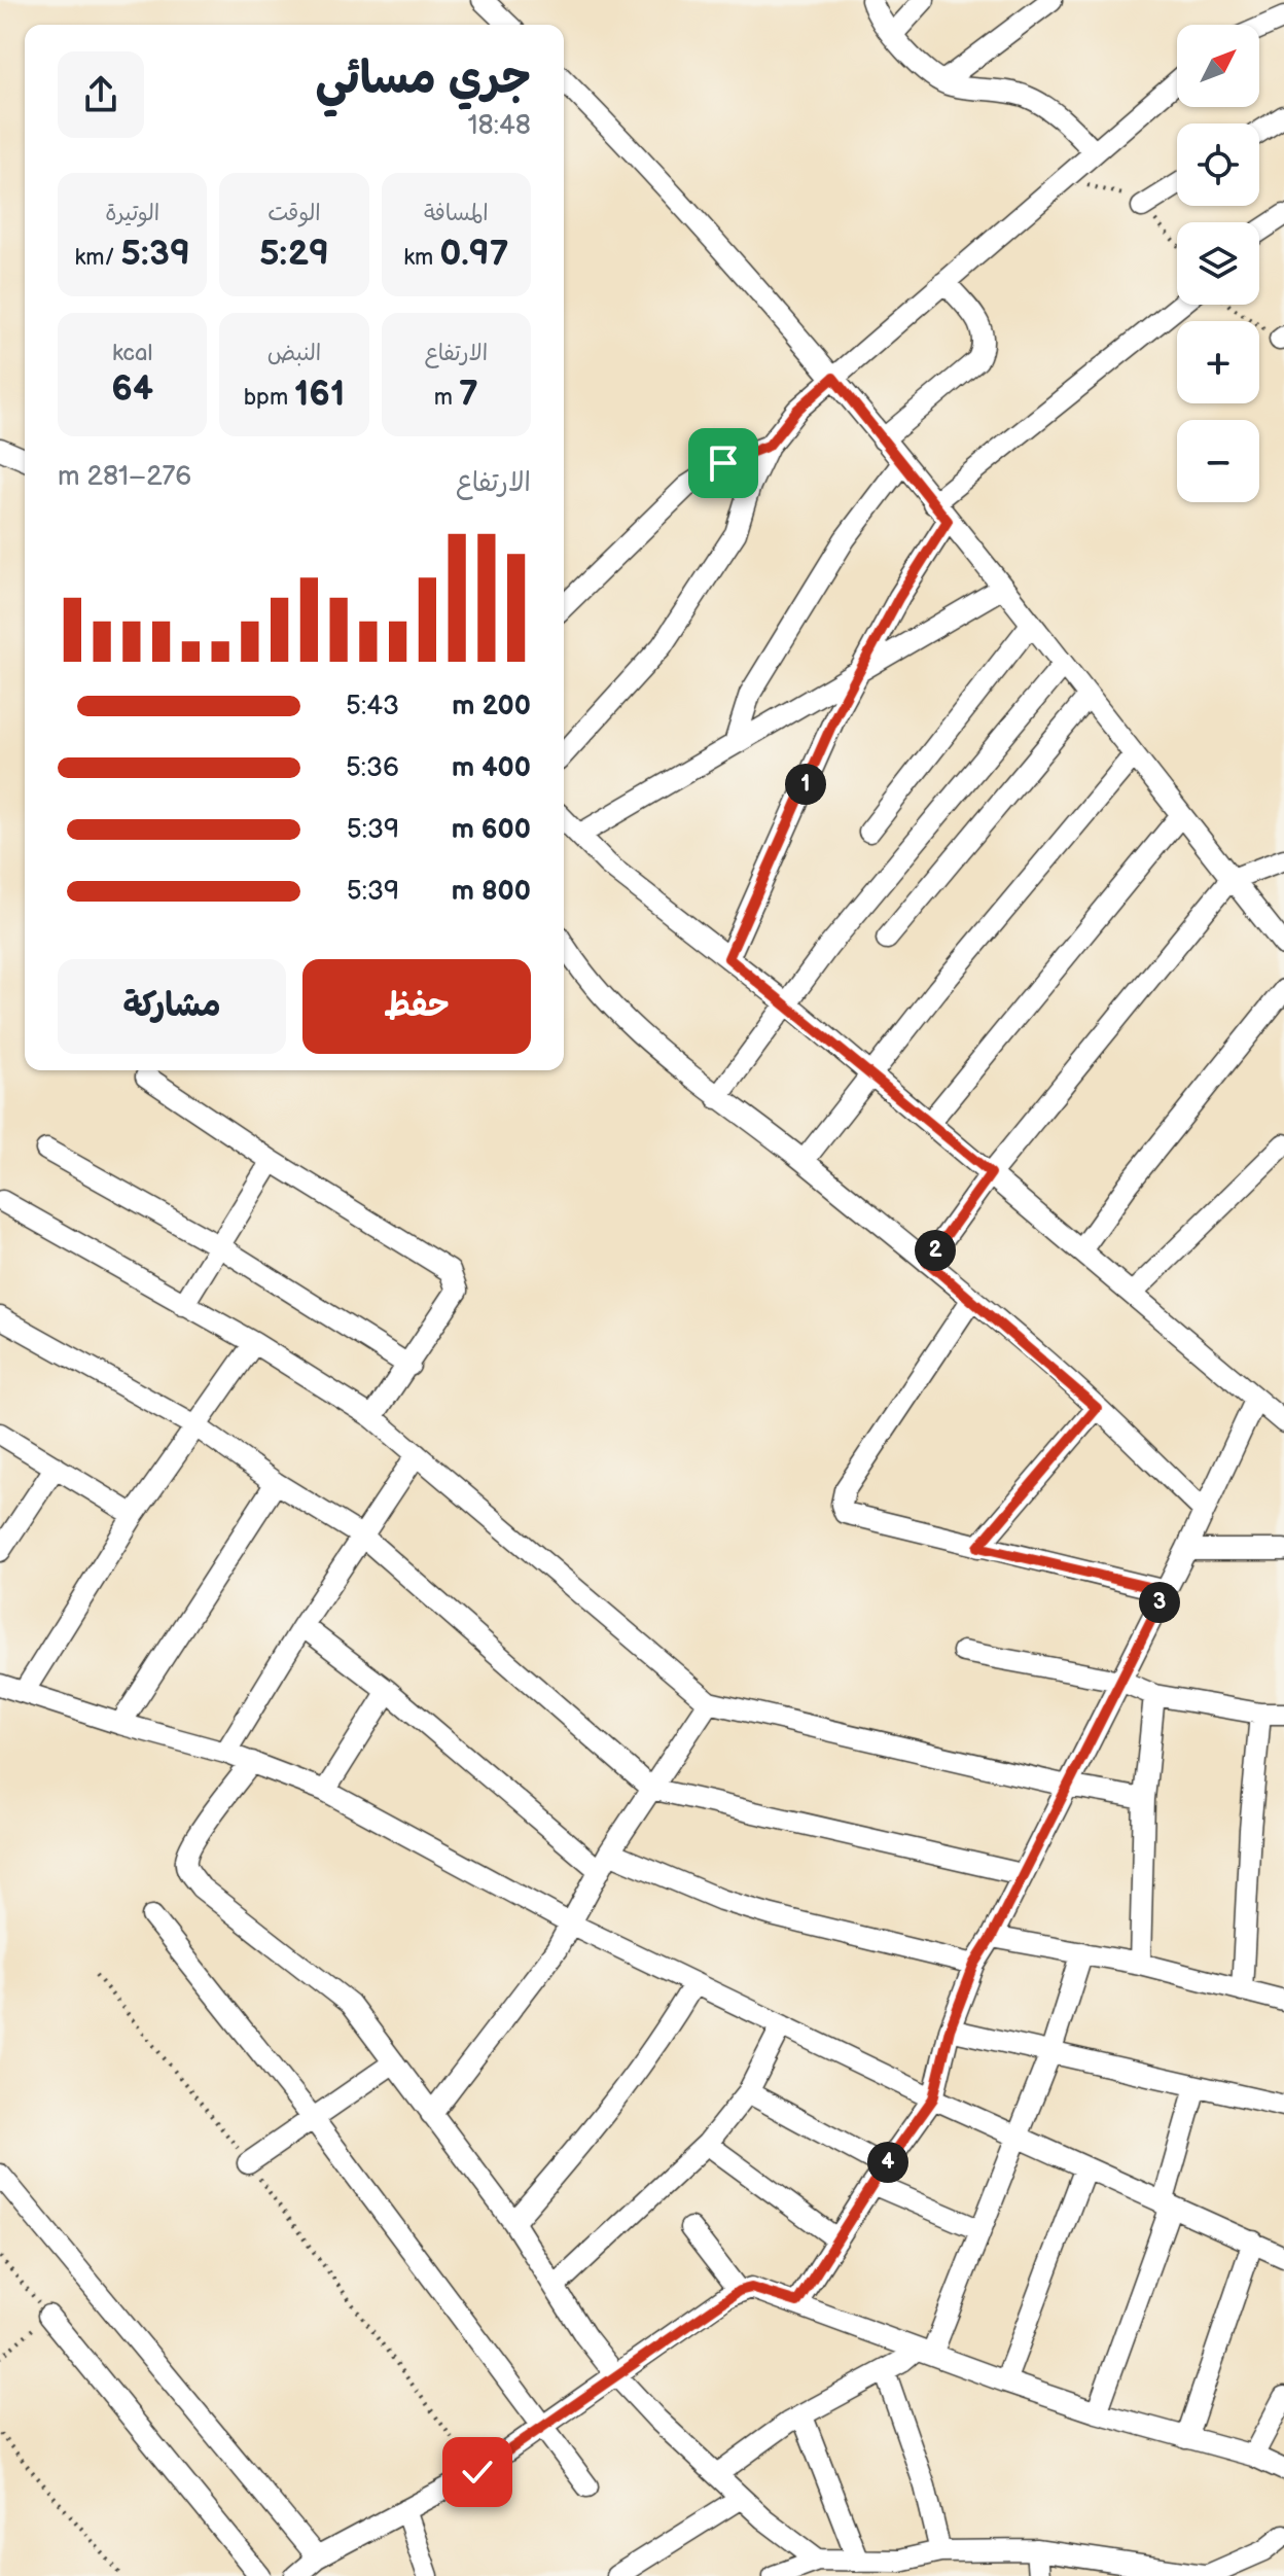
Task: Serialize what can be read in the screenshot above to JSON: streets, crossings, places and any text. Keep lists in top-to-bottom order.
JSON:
{
  "north": "top right",
  "page": {
    "map_buttons": ["+", "−"],
    "heading": ["جري مسائي", "18:48"],
    "stats": [
      ["المسافة", "0.97 km"],
      ["الوقت", "5:29"],
      ["الوتيرة", "5:39 /km"],
      ["الارتفاع", "7 m"],
      ["النبض", "161 bpm"],
      ["kcal", "64"]
    ],
    "chart": ["الارتفاع", "276–281 m"],
    "list": [
      {
        "name": "200 m",
        "note": "5:43"
      },
      {
        "name": "400 m",
        "note": "5:36"
      },
      {
        "name": "600 m",
        "note": "5:39"
      },
      {
        "name": "800 m",
        "note": "5:39"
      }
    ],
    "pins": [
      "1",
      "2",
      "3",
      "4"
    ],
    "buttons": ["حفظ", "مشاركة"]
  }
}
